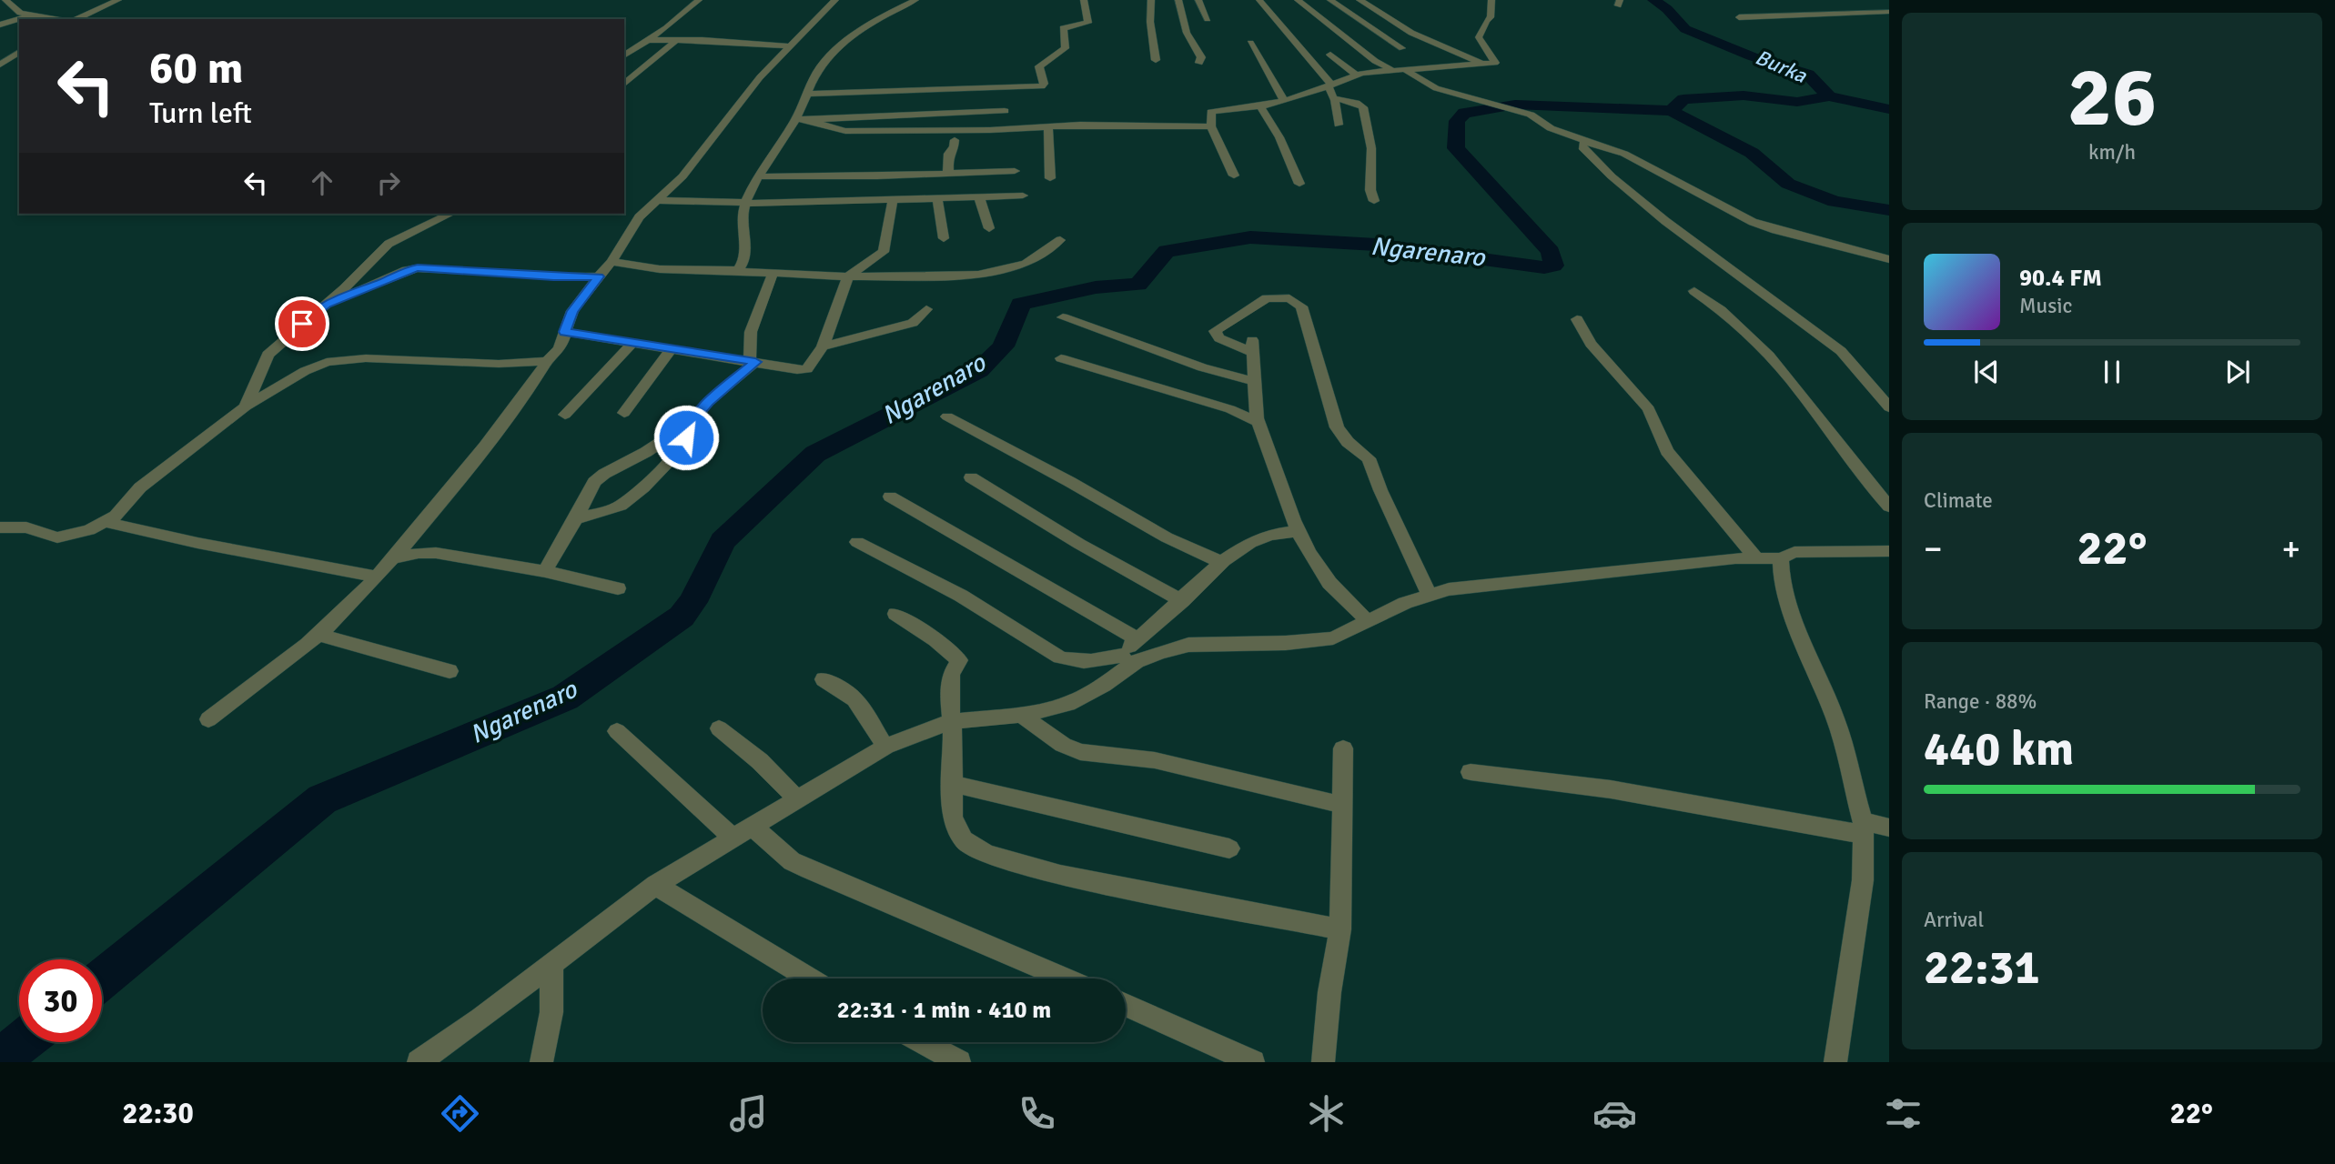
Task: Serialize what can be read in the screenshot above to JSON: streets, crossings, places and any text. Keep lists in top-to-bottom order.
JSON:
{
  "water": ["Burka", "Ngarenaro"],
  "page": {
    "tile": [
      ["26", "km/h"],
      "Climate",
      ["Range · 88%", "440 km"],
      ["Arrival", "22:31"]
    ],
    "turn": ["60 m", "Turn left"],
    "song": ["90.4 FM", "Music"],
    "heat": ["−", "22°", "+"],
    "limit": "30",
    "trip": "22:31 · 1 min · 410 m",
    "tabs": ["22:30", "22°"]
  }
}
